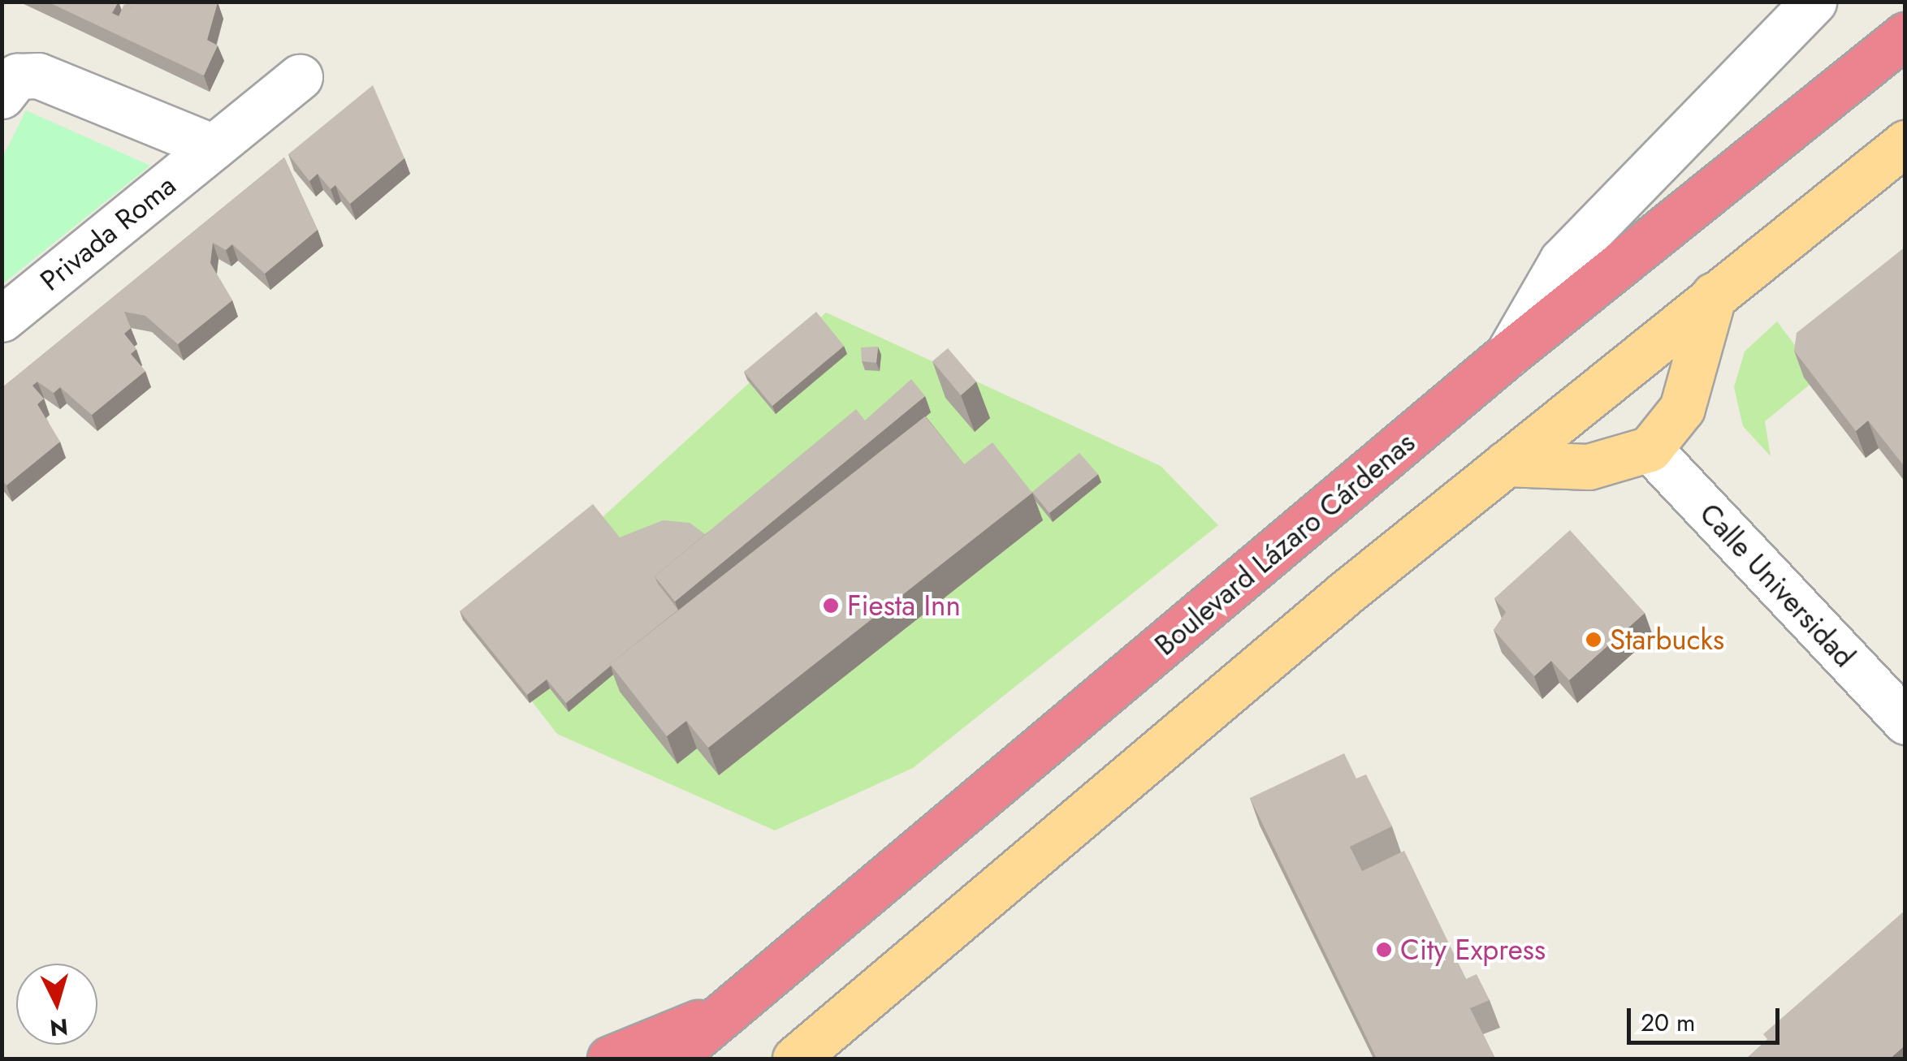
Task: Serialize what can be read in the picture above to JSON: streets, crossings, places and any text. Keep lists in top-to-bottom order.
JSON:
{
  "streets": {
    "highway": ["Boulevard Lázaro Cárdenas"],
    "street": ["Privada Roma", "Calle Universidad"]
  },
  "places": ["Fiesta Inn", "Starbucks", "City Express"],
  "scale_bar": "20 m",
  "north": "bottom"
}
